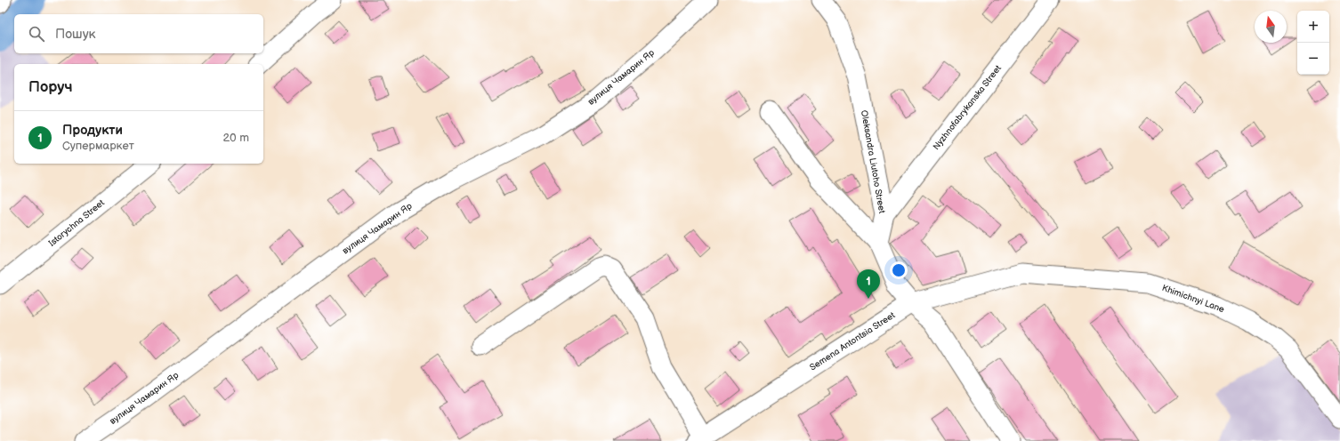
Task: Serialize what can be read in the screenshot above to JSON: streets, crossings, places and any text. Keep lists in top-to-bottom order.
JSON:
{
  "streets": {
    "street": [
      "вулиця Чамарин Яр",
      "Nyzhnofabrykanska Street",
      "Oleksandra Liutoho Street",
      "Istorychna Street",
      "Khimichnyi Lane",
      "Semena Antontsia Street"
    ]
  },
  "crossings": [
    ["Nyzhnofabrykanska Street", "Oleksandra Liutoho Street"],
    ["Khimichnyi Lane", "Semena Antontsia Street"]
  ],
  "north": "top",
  "page": {
    "map_buttons": ["+", "−"],
    "search": "Пошук",
    "heading": "Поруч",
    "list": [
      {
        "mark": "1",
        "name": "Продукти",
        "note": "Супермаркет",
        "value": "20 m"
      }
    ],
    "pins": "1"
  }
}
